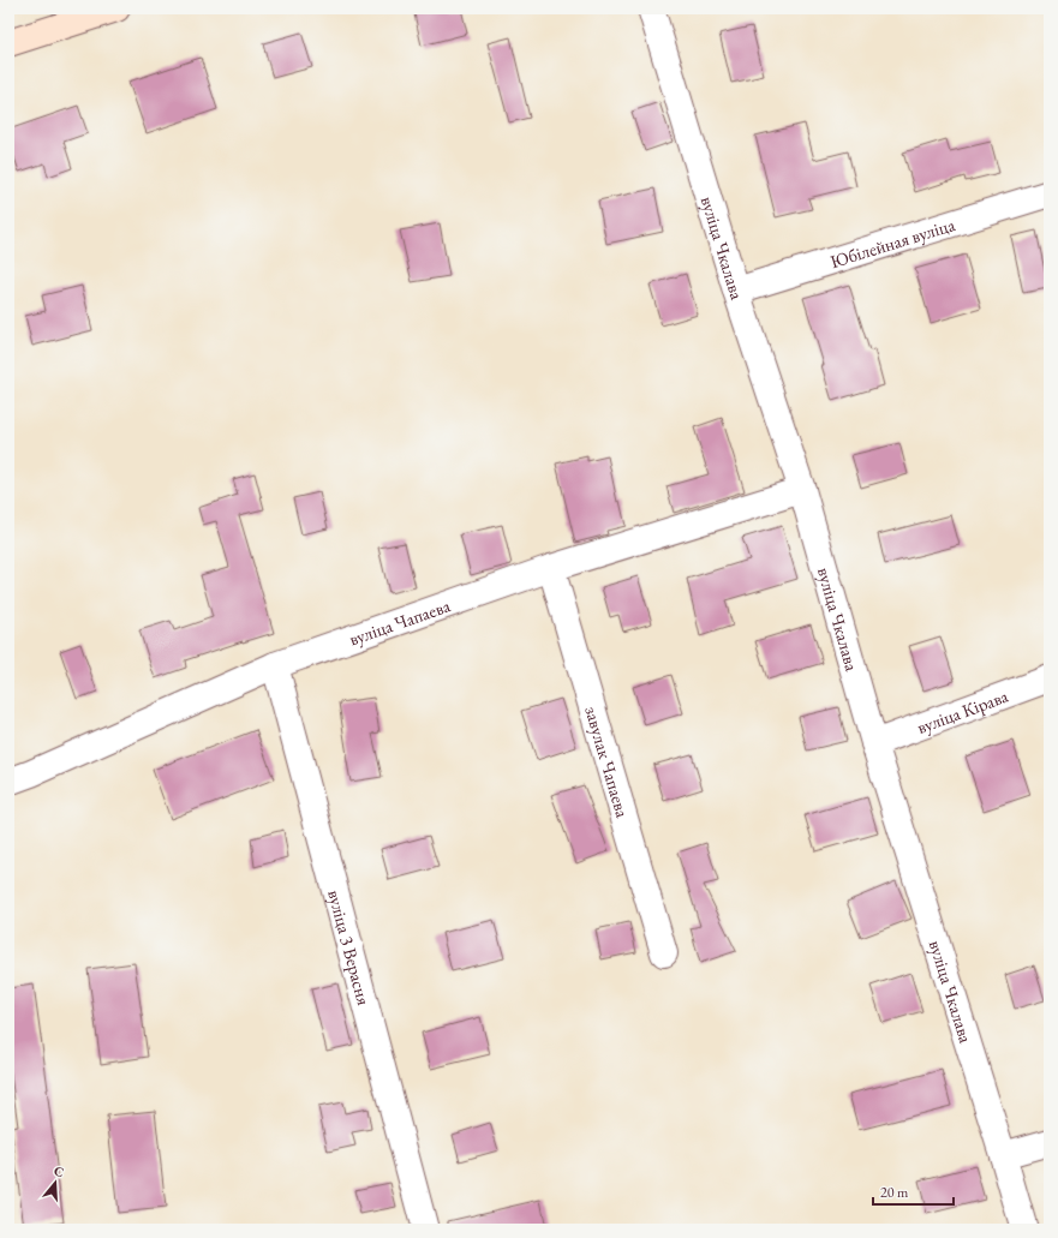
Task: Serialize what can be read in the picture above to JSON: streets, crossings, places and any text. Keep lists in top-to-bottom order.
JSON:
{
  "streets": {
    "street": [
      "Юбілейная вуліца",
      "вуліца Чкалава",
      "вуліца Чапаева",
      "вуліца Кірава",
      "завулак Чапаева",
      "вуліца 3 Верасня"
    ]
  },
  "crossings": [
    ["Юбілейная вуліца", "вуліца Чкалава"],
    ["вуліца Чкалава", "вуліца Чапаева"],
    ["вуліца Чкалава", "вуліца Кірава"],
    ["вуліца Чапаева", "завулак Чапаева"],
    ["вуліца Чапаева", "вуліца 3 Верасня"]
  ],
  "scale_bar": "20 m",
  "north": "top"
}
